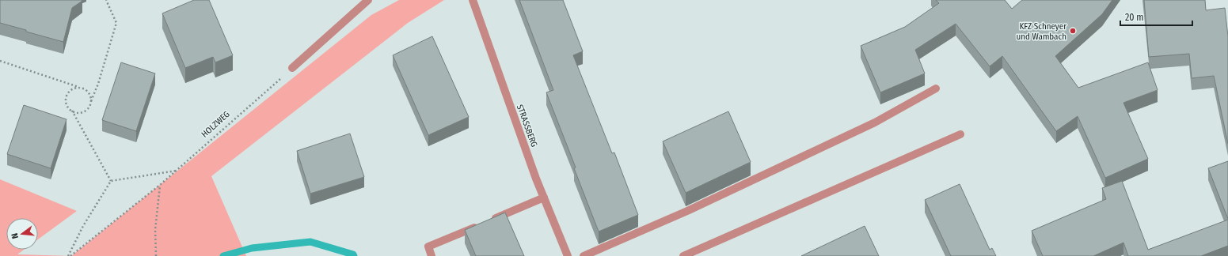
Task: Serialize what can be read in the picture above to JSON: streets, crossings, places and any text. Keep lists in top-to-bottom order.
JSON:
{
  "streets": {
    "street": ["STRASSBERG"],
    "path": ["HOLZWEG"]
  },
  "places": ["KFZ Schneyer und Wambach"],
  "scale_bar": "20 m",
  "north": "left"
}
